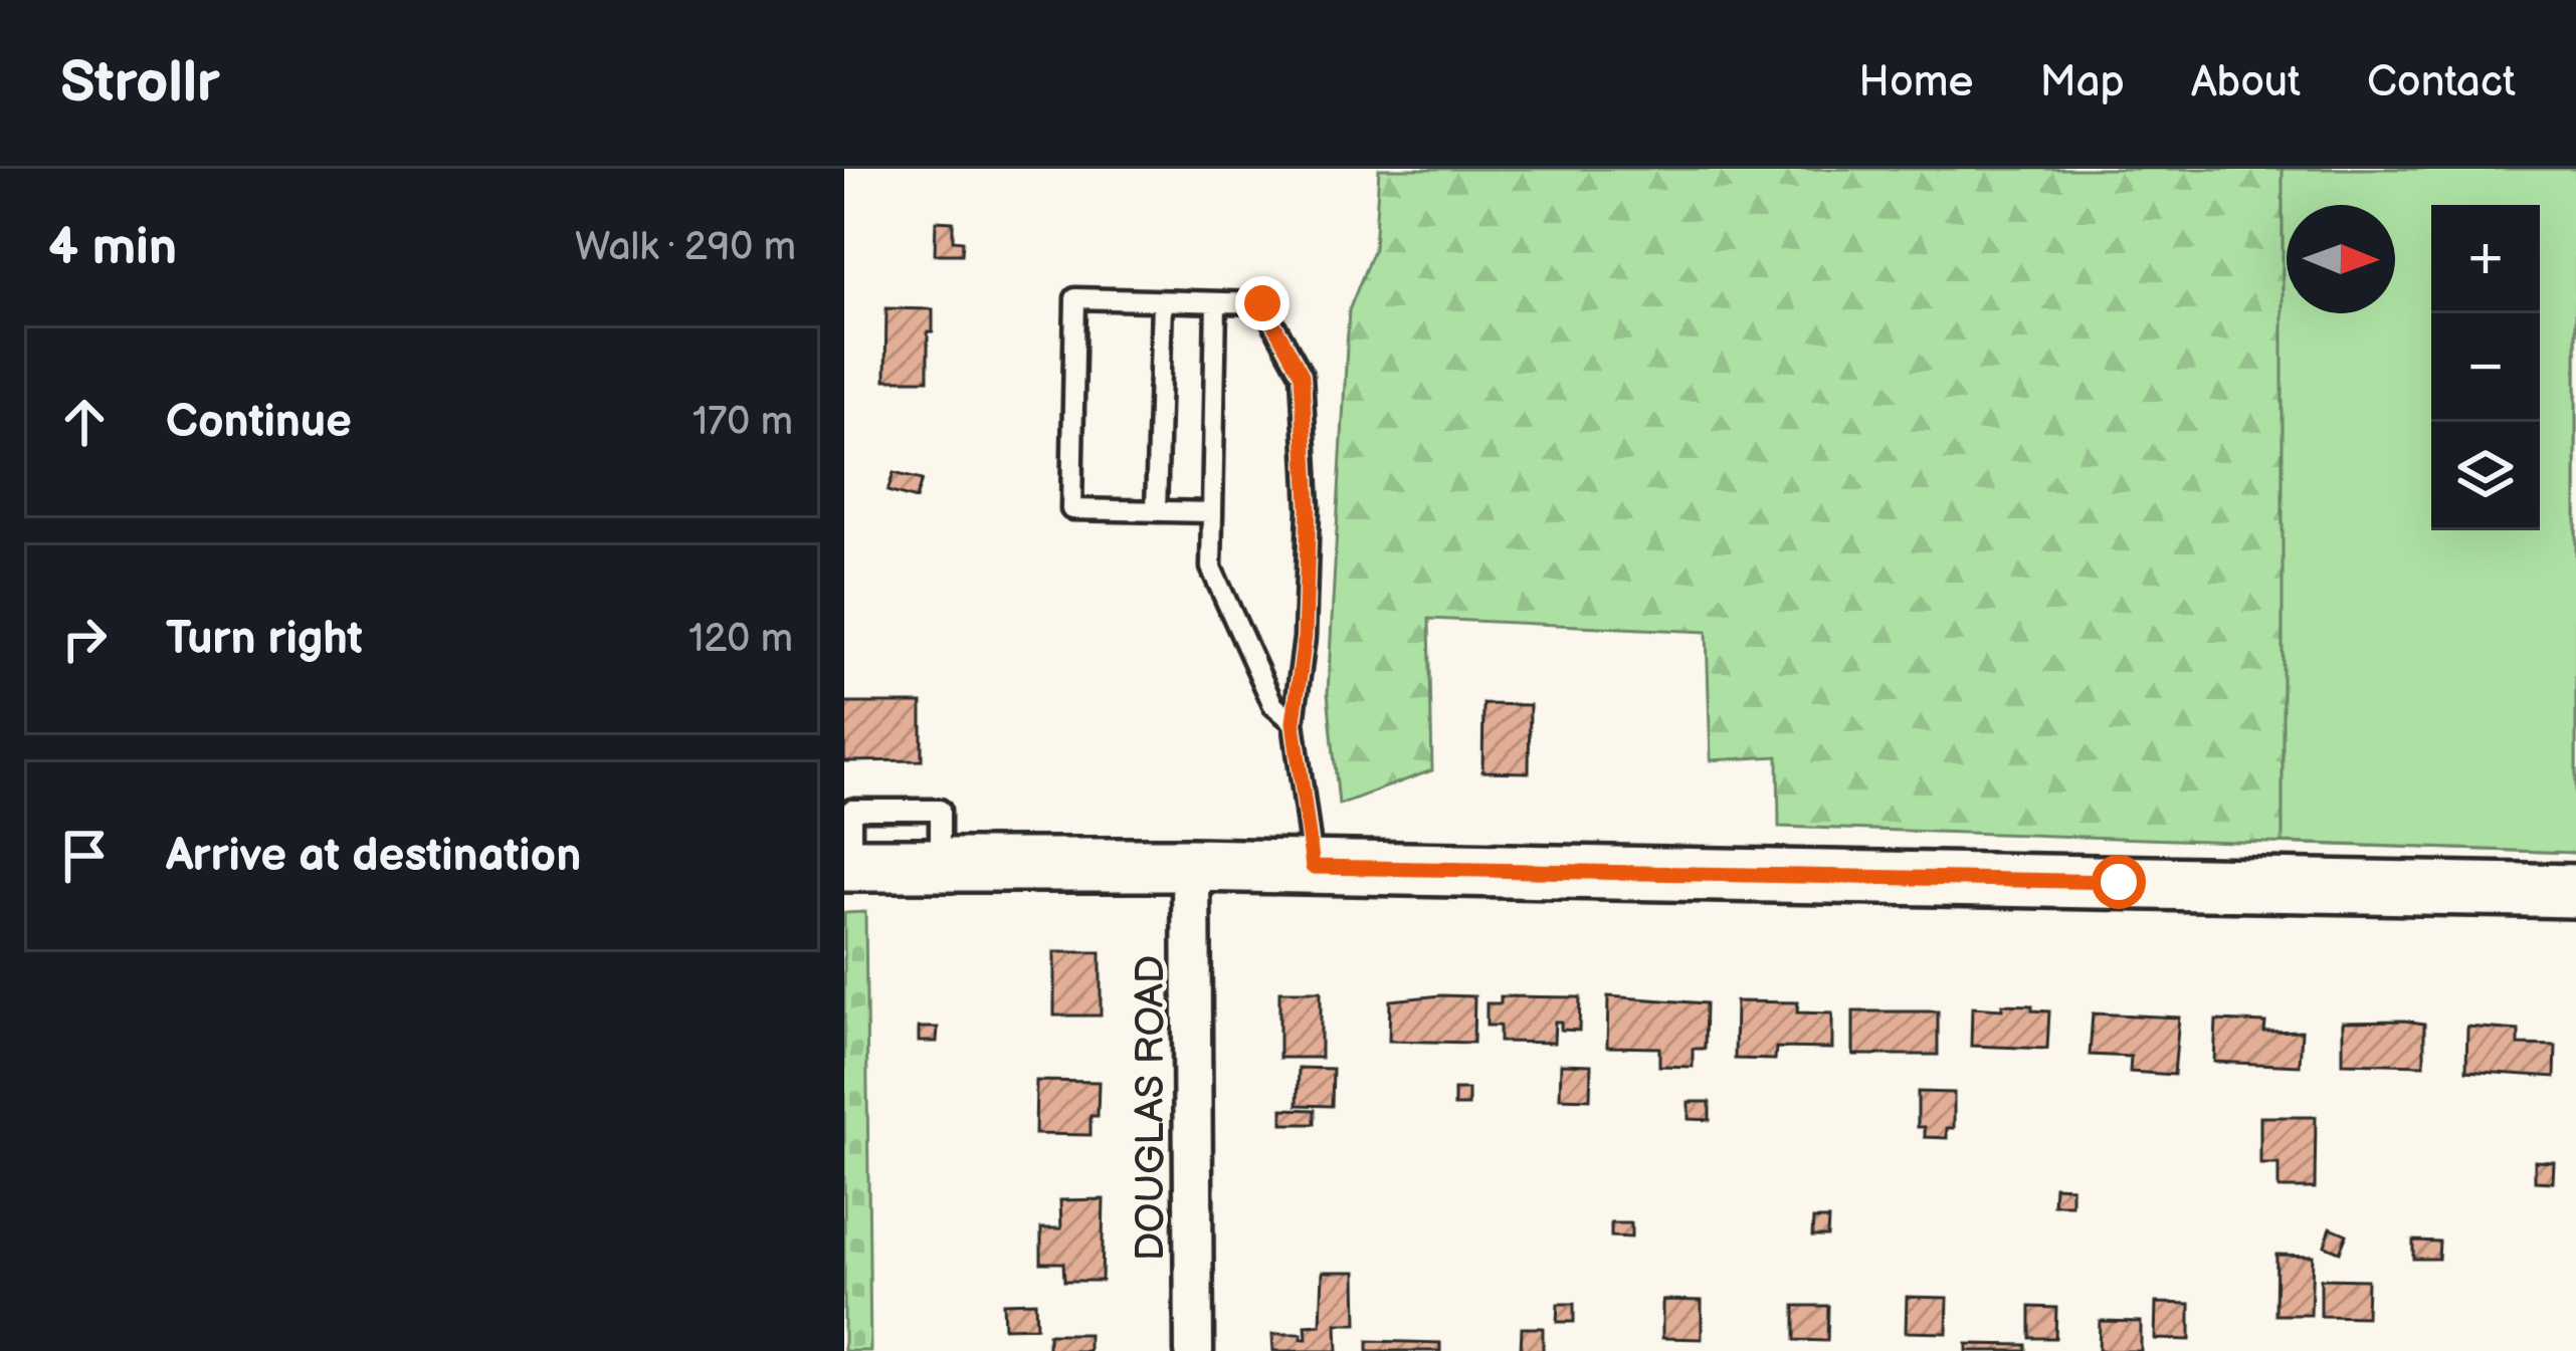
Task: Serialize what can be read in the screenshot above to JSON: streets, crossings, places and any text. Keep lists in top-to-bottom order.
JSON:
{
  "streets": {
    "street": ["DOUGLAS ROAD"]
  },
  "north": "right",
  "page": {
    "header": "Strollr",
    "nav": [
      "Home",
      "Map",
      "About",
      "Contact"
    ],
    "heading": ["4 min", "Walk · 290 m"],
    "map_buttons": ["+", "−"],
    "list": [
      ["Continue", "170 m"],
      ["Turn right", "120 m"],
      "Arrive at destination"
    ]
  }
}
